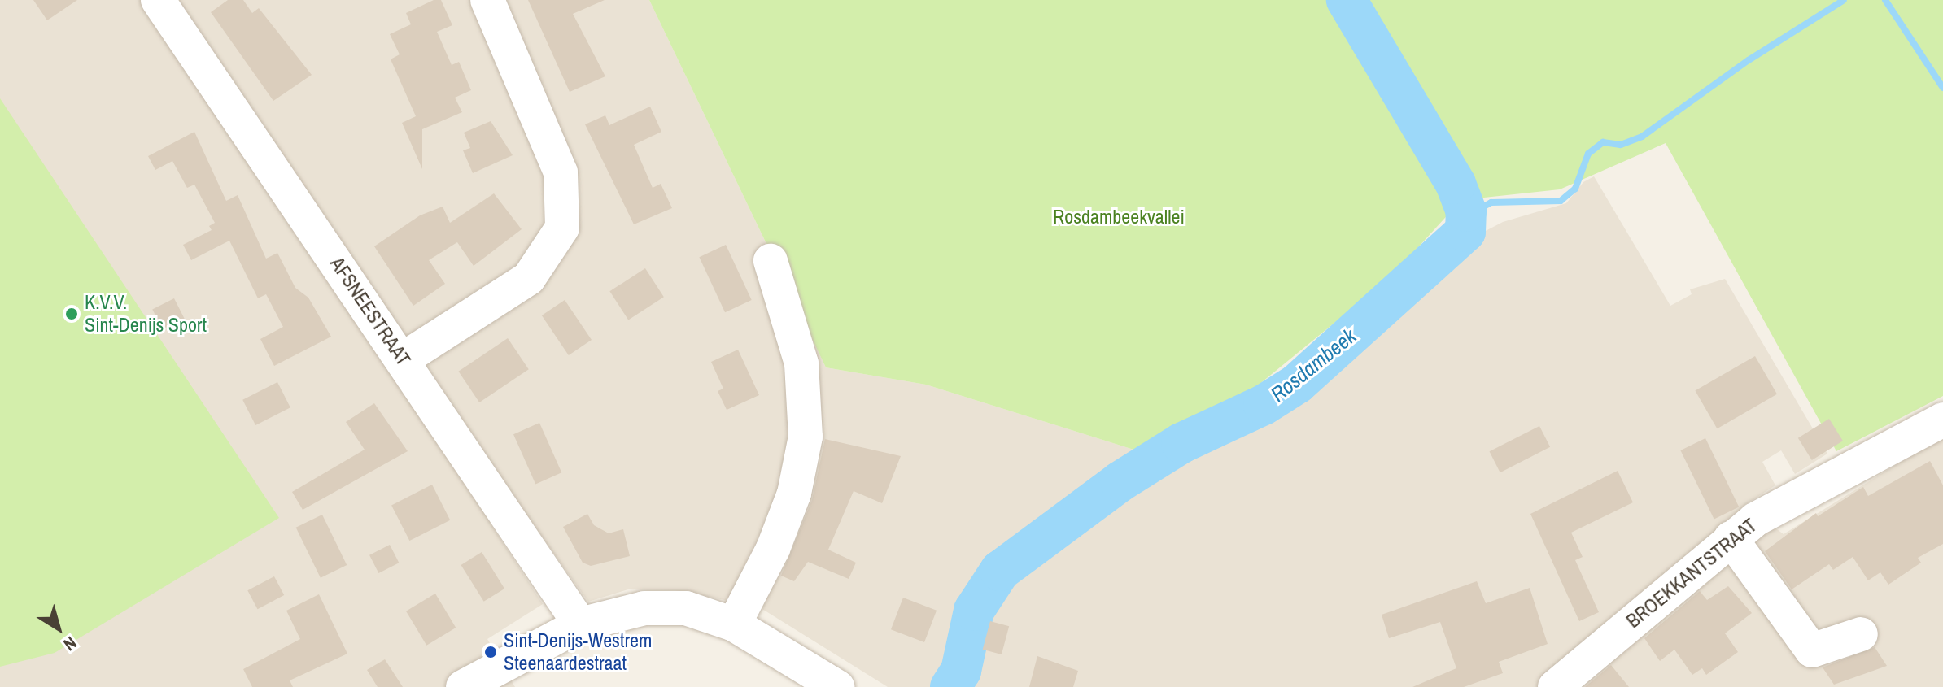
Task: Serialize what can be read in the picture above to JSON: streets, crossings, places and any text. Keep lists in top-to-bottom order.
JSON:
{
  "streets": {
    "street": ["AFSNEESTRAAT", "BROEKKANTSTRAAT"]
  },
  "water": ["Rosdambeek"],
  "parks": ["Rosdambeekvallei"],
  "places": ["K.V.V. Sint-Denijs Sport", "Sint-Denijs-Westrem Steenaardestraat"],
  "north": "bottom right"
}
